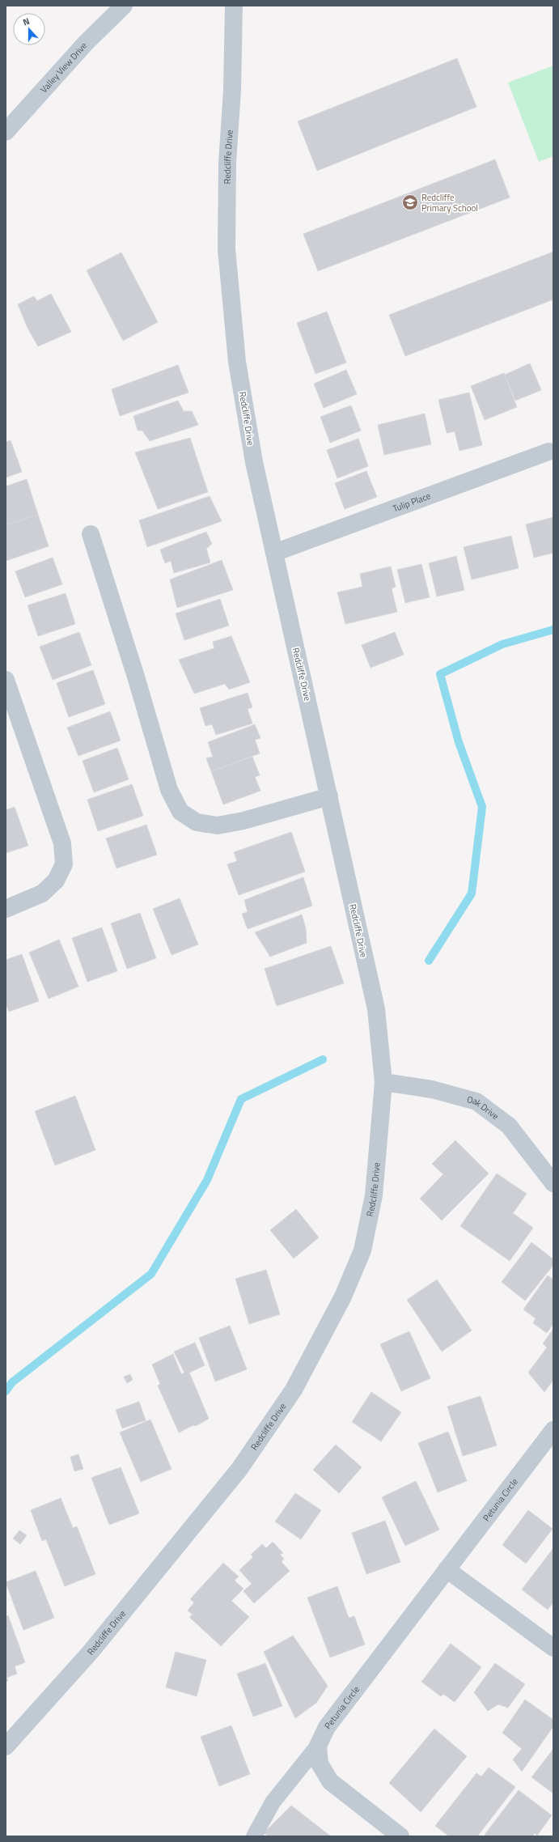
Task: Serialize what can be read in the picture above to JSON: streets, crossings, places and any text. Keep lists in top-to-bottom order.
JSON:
{
  "streets": {
    "street": [
      "Valley View Drive",
      "Redcliffe Drive",
      "Tulip Place",
      "Oak Drive",
      "Petunia Circle"
    ]
  },
  "crossings": [
    ["Redcliffe Drive", "Tulip Place"],
    ["Redcliffe Drive", "Oak Drive"]
  ],
  "places": {
    "school or university": ["Redcliffe Primary School"]
  },
  "north": "top"
}
